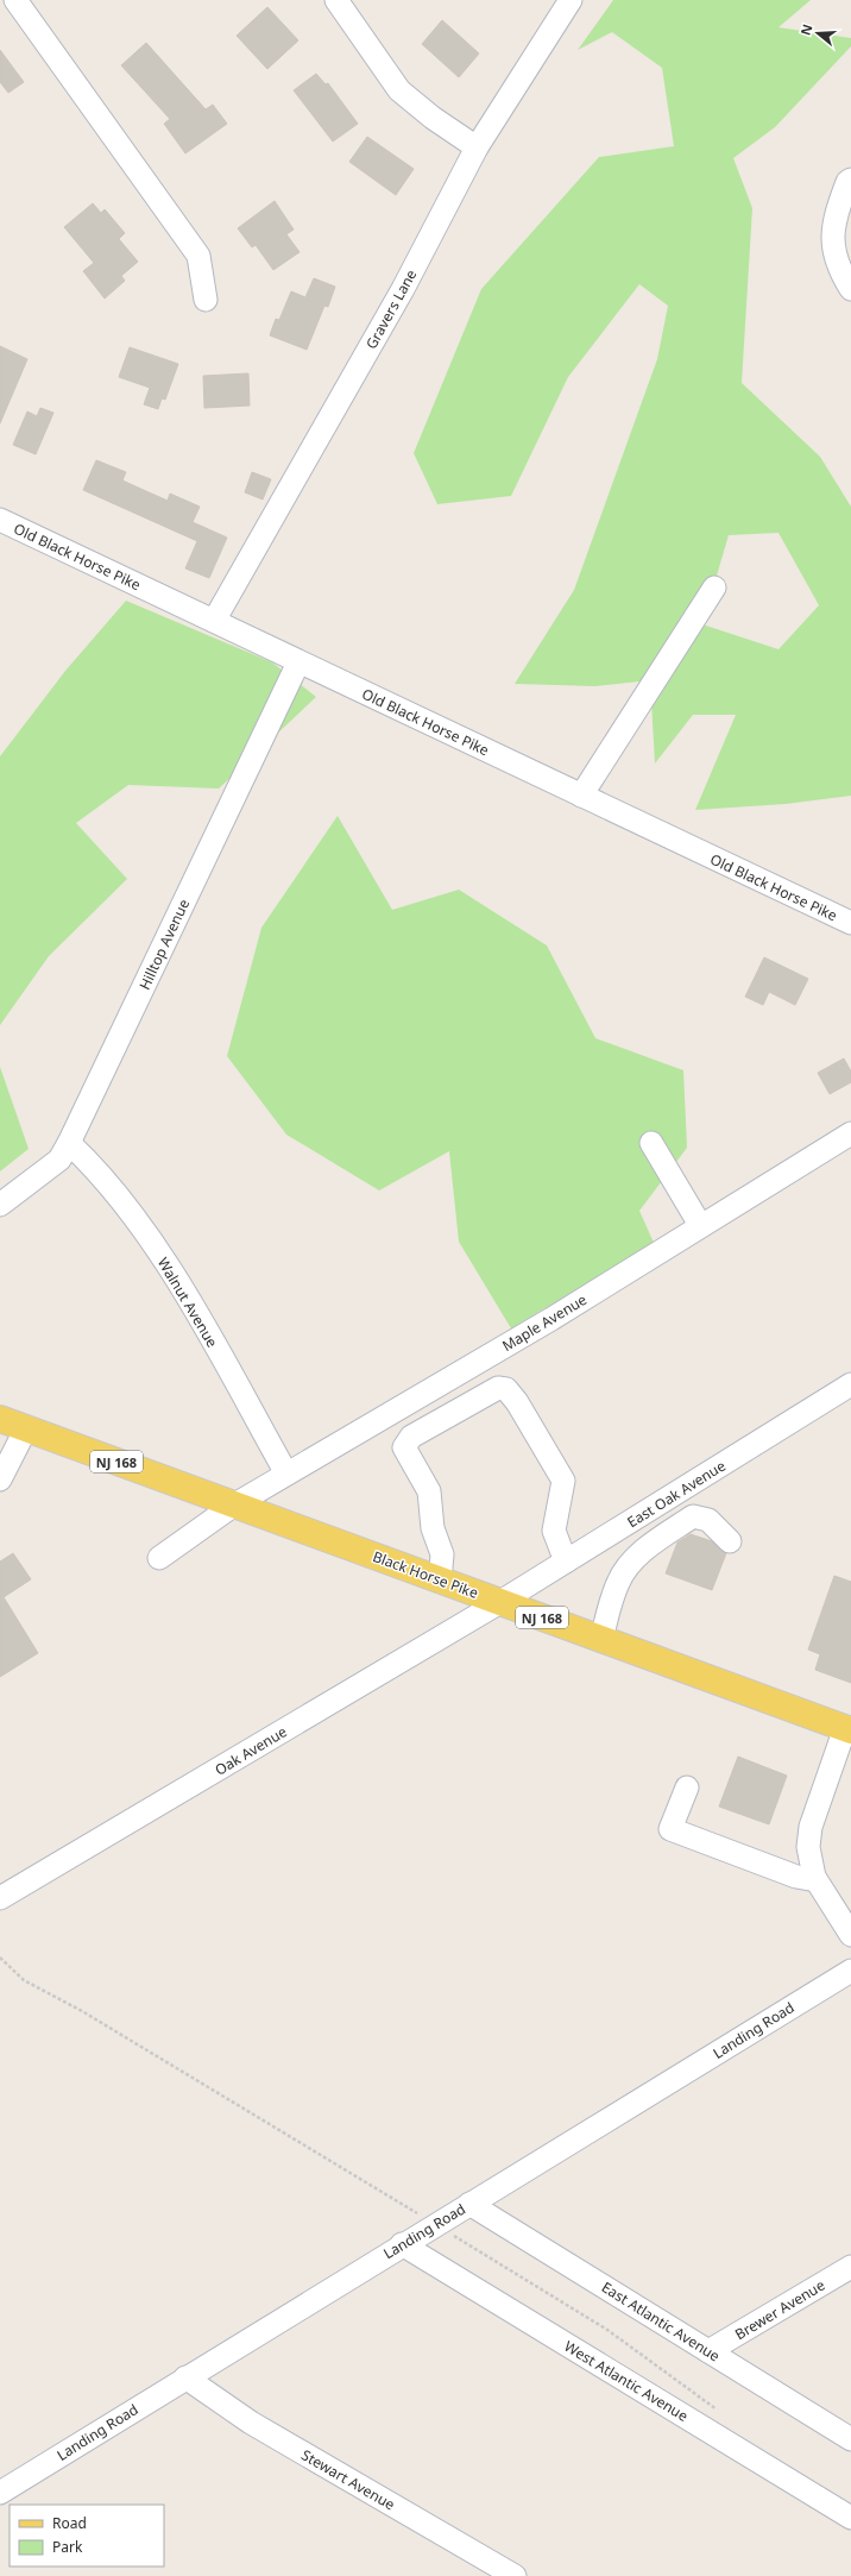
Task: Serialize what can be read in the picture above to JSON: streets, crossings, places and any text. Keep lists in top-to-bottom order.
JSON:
{
  "streets": {
    "main road": ["NJ 168", "Black Horse Pike"],
    "street": [
      "Gravers Lane",
      "Old Black Horse Pike",
      "Hilltop Avenue",
      "Walnut Avenue",
      "Maple Avenue",
      "East Oak Avenue",
      "Oak Avenue",
      "Landing Road",
      "Brewer Avenue",
      "East Atlantic Avenue",
      "West Atlantic Avenue",
      "Stewart Avenue"
    ]
  },
  "crossings": [
    ["Gravers Lane", "Old Black Horse Pike"],
    ["Old Black Horse Pike", "Hilltop Avenue"],
    ["Hilltop Avenue", "Walnut Avenue"],
    ["Walnut Avenue", "Maple Avenue"],
    ["Maple Avenue", "Black Horse Pike"],
    ["East Oak Avenue", "Black Horse Pike"],
    ["East Oak Avenue", "Oak Avenue"],
    ["Black Horse Pike", "Oak Avenue"],
    ["Landing Road", "East Atlantic Avenue"],
    ["Landing Road", "West Atlantic Avenue"],
    ["Landing Road", "Stewart Avenue"],
    ["Brewer Avenue", "East Atlantic Avenue"]
  ],
  "legend": ["Road", "Park"],
  "north": "left"
}
